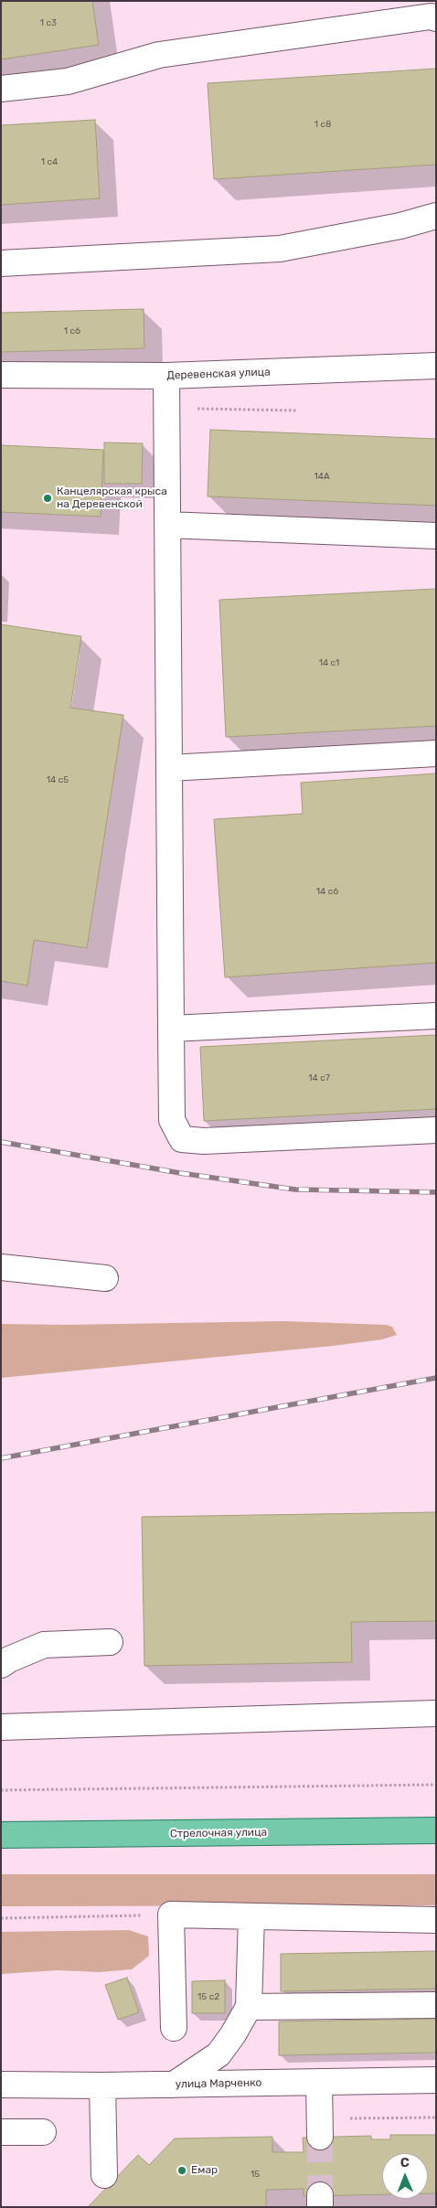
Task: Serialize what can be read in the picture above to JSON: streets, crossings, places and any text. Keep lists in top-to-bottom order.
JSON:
{
  "streets": {
    "main road": ["Стрелочная улица"],
    "lane": ["Деревенская улица", "улица Марченко"]
  },
  "places": ["Канцелярская крыса на Деревенской", "Емар"],
  "house_numbers": [
    "1 с3",
    "1 с8",
    "1 с4",
    "1 с6",
    "14А",
    "14 с1",
    "14 с5",
    "14 с6",
    "14 с7",
    "15 с2",
    "15"
  ],
  "north": "top"
}
